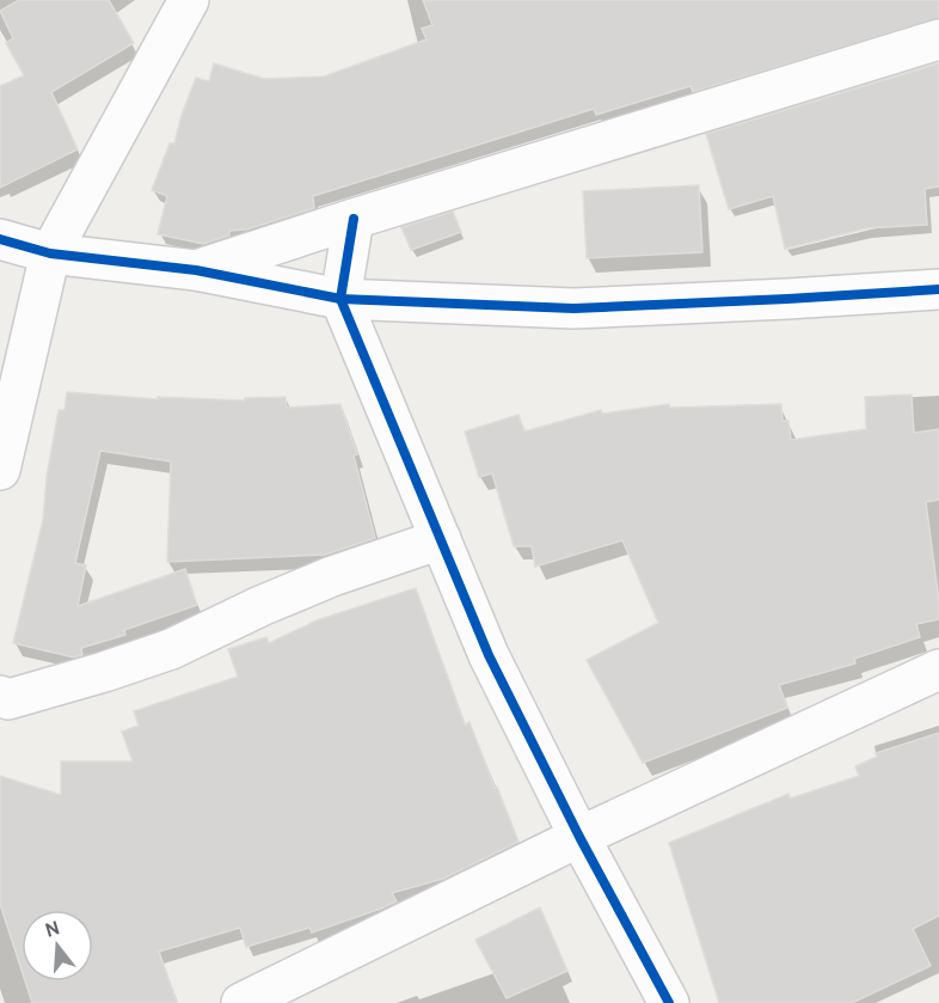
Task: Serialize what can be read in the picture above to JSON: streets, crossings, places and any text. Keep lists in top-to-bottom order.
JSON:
{
  "north": "top"
}
